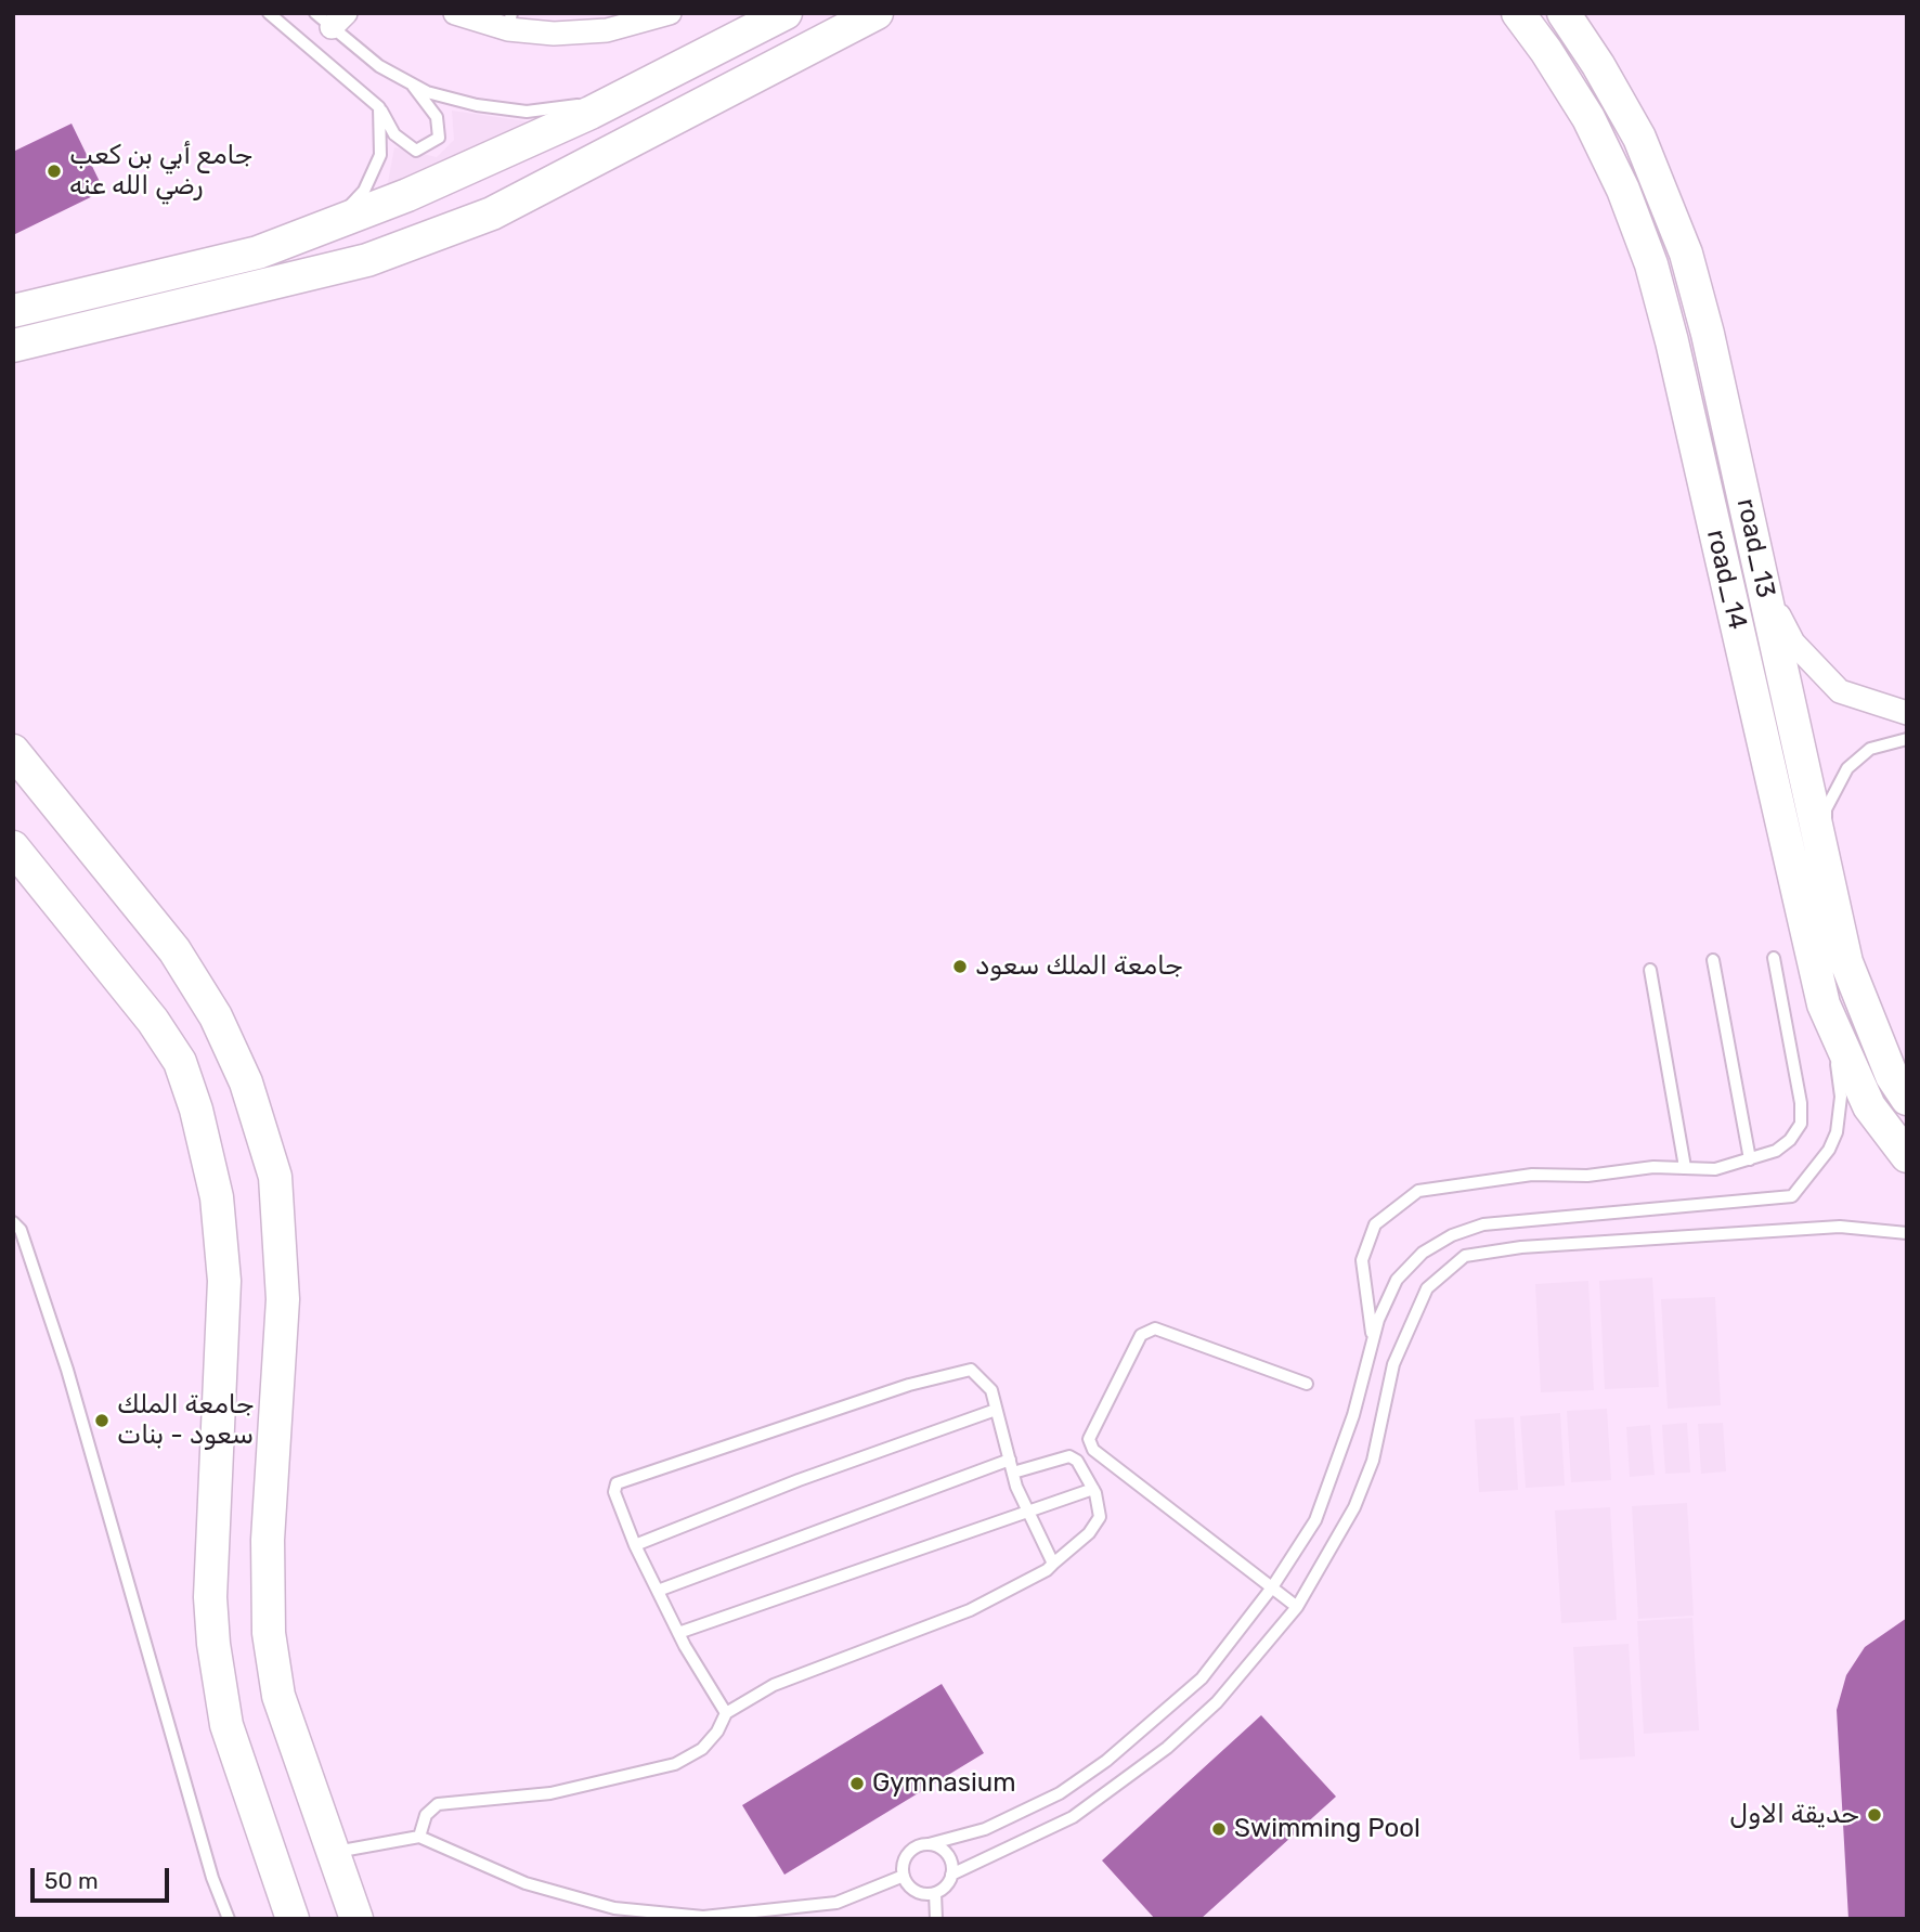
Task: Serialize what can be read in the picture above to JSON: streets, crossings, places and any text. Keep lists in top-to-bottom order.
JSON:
{
  "streets": {
    "street": ["road_13", "road_14"]
  },
  "places": [
    "جامع أبي بن كعب رضي الله عنه",
    "جامعة الملك سعود",
    "جامعة الملك سعود - بنات",
    "Gymnasium",
    "حديقة الاول",
    "Swimming Pool"
  ],
  "scale_bar": "50 m"
}
